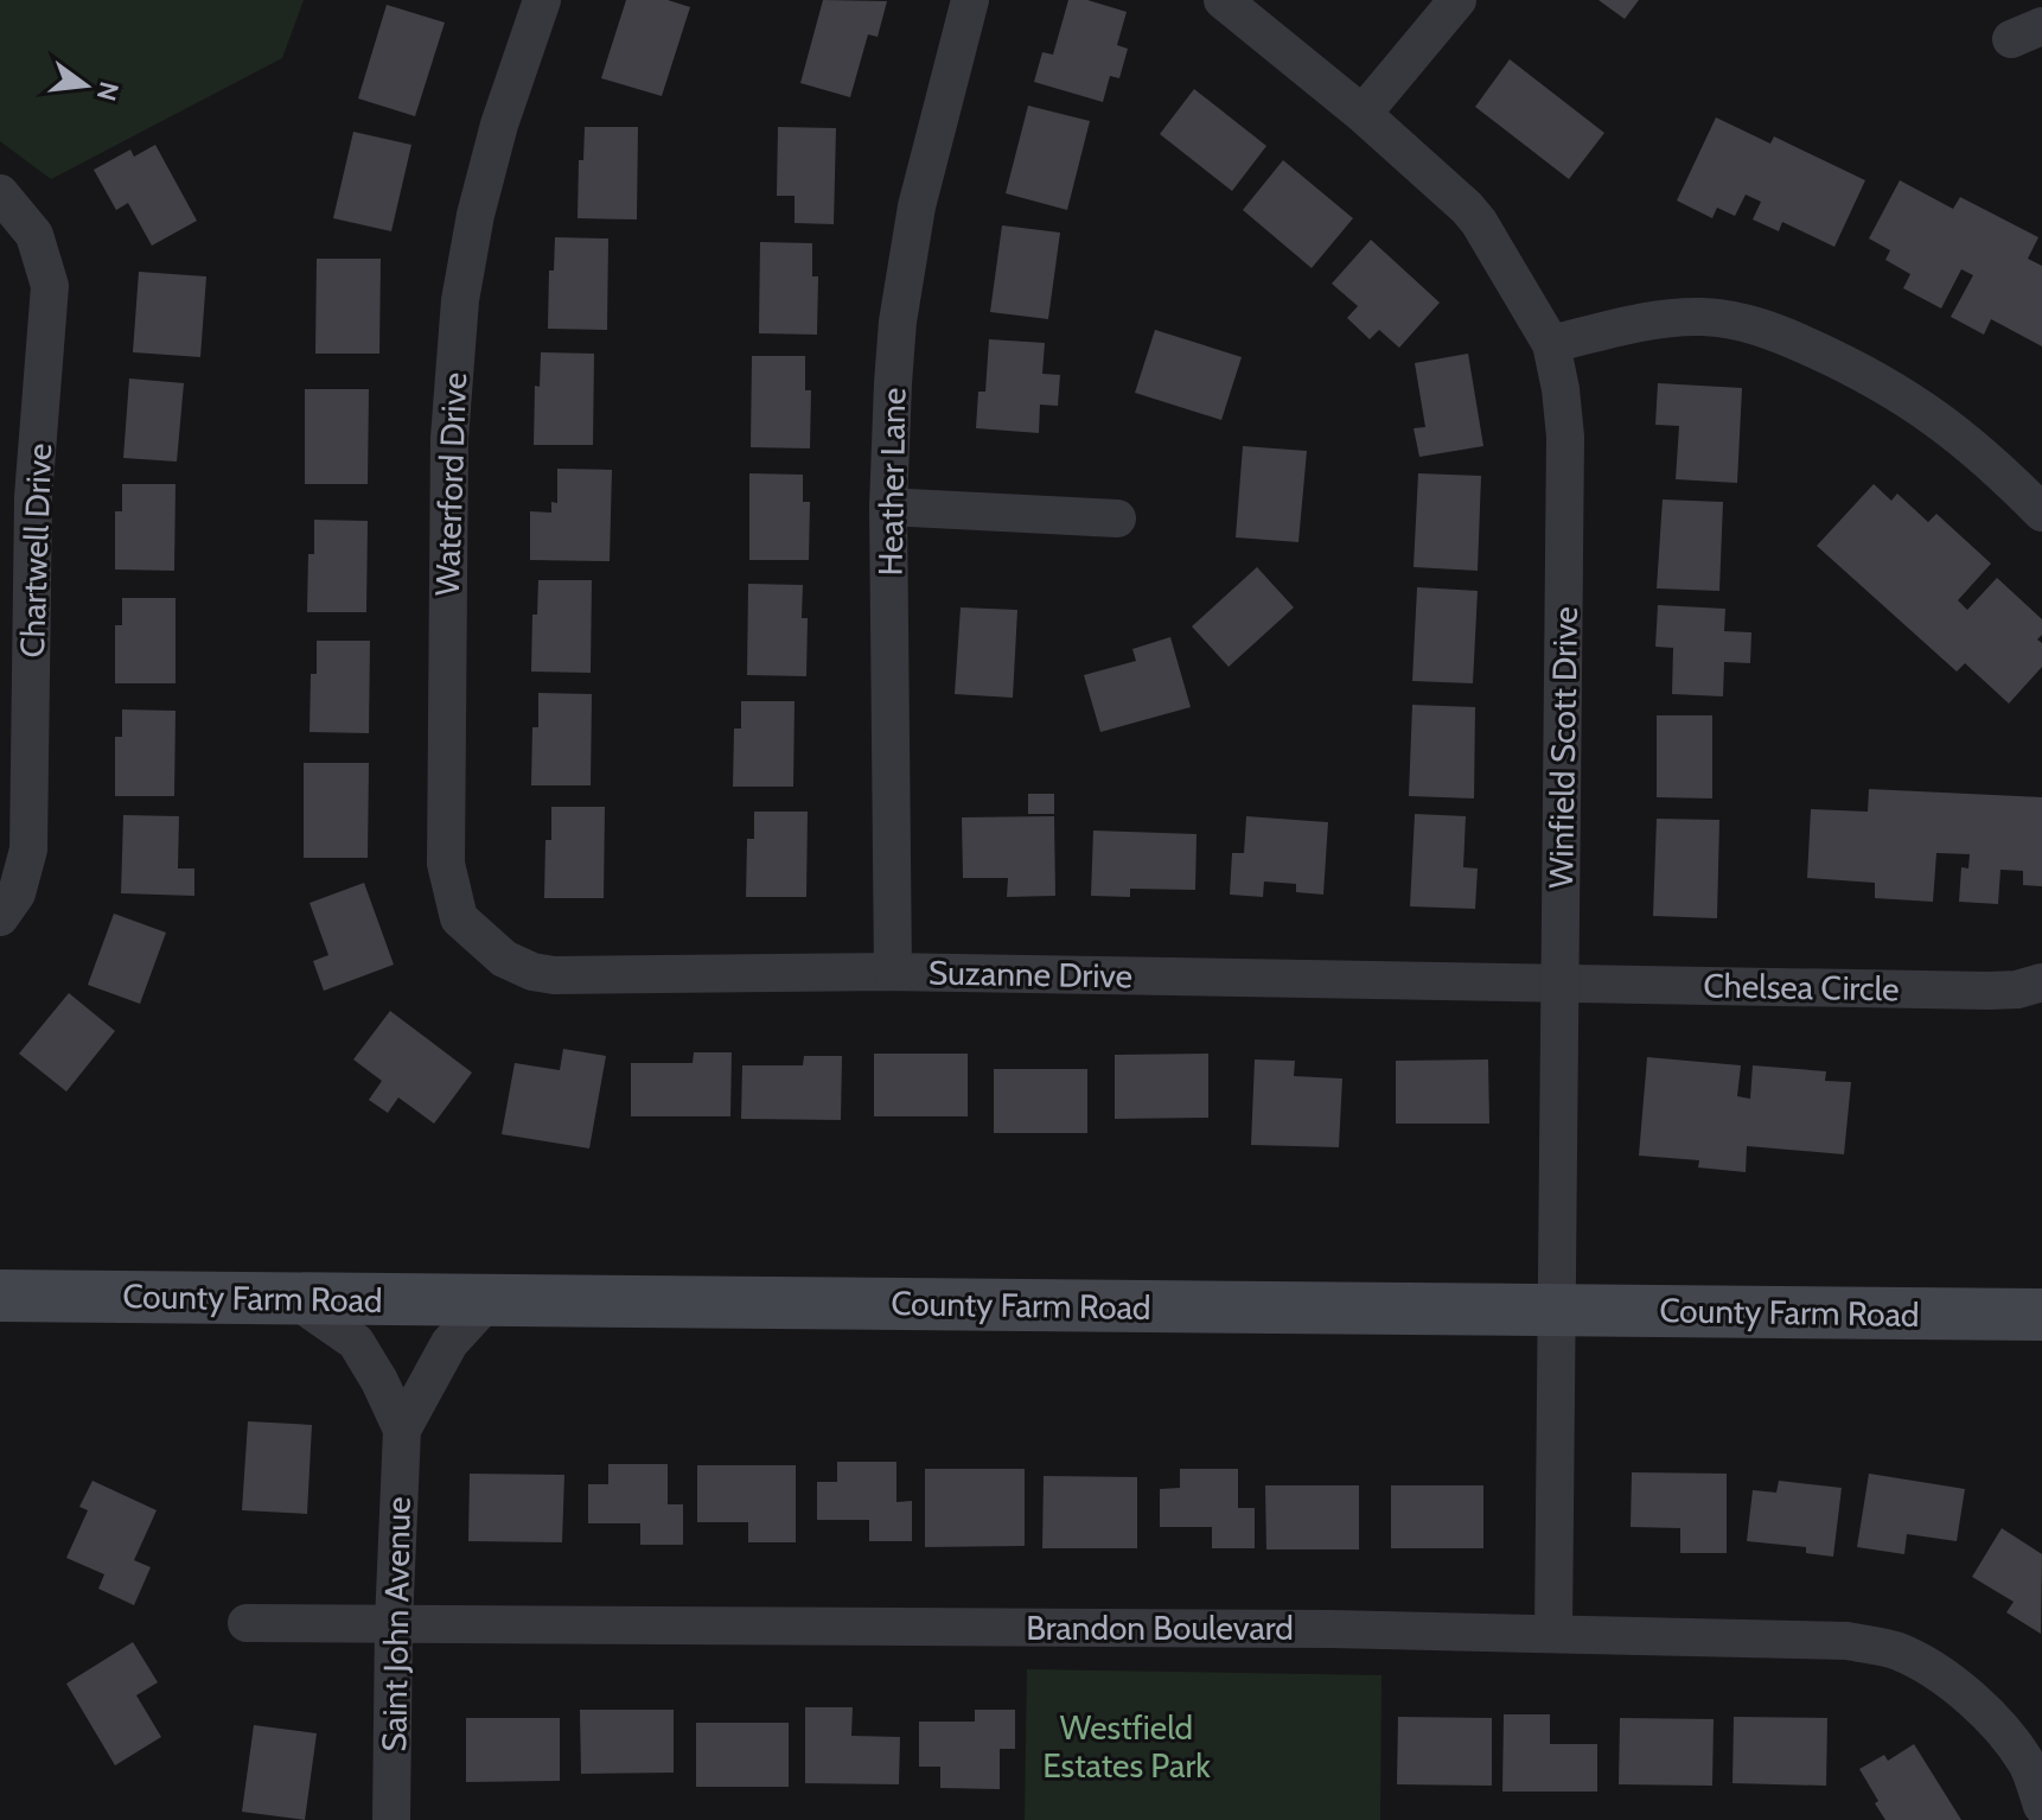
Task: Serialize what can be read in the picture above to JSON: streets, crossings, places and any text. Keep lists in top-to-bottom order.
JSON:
{
  "streets": {
    "main road": ["County Farm Road"],
    "street": [
      "Heather Lane",
      "Waterford Drive",
      "Chartwell Drive",
      "Winfield Scott Drive",
      "Suzanne Drive",
      "Chelsea Circle",
      "Saint John Avenue",
      "Brandon Boulevard"
    ]
  },
  "crossings": [
    ["Heather Lane", "Suzanne Drive"],
    ["Waterford Drive", "Suzanne Drive"],
    ["Winfield Scott Drive", "Suzanne Drive"],
    ["Winfield Scott Drive", "Chelsea Circle"],
    ["Winfield Scott Drive", "County Farm Road"],
    ["Winfield Scott Drive", "Brandon Boulevard"],
    ["Suzanne Drive", "Chelsea Circle"],
    ["Saint John Avenue", "Brandon Boulevard"]
  ],
  "parks": ["Westfield Estates Park"],
  "north": "right"
}
